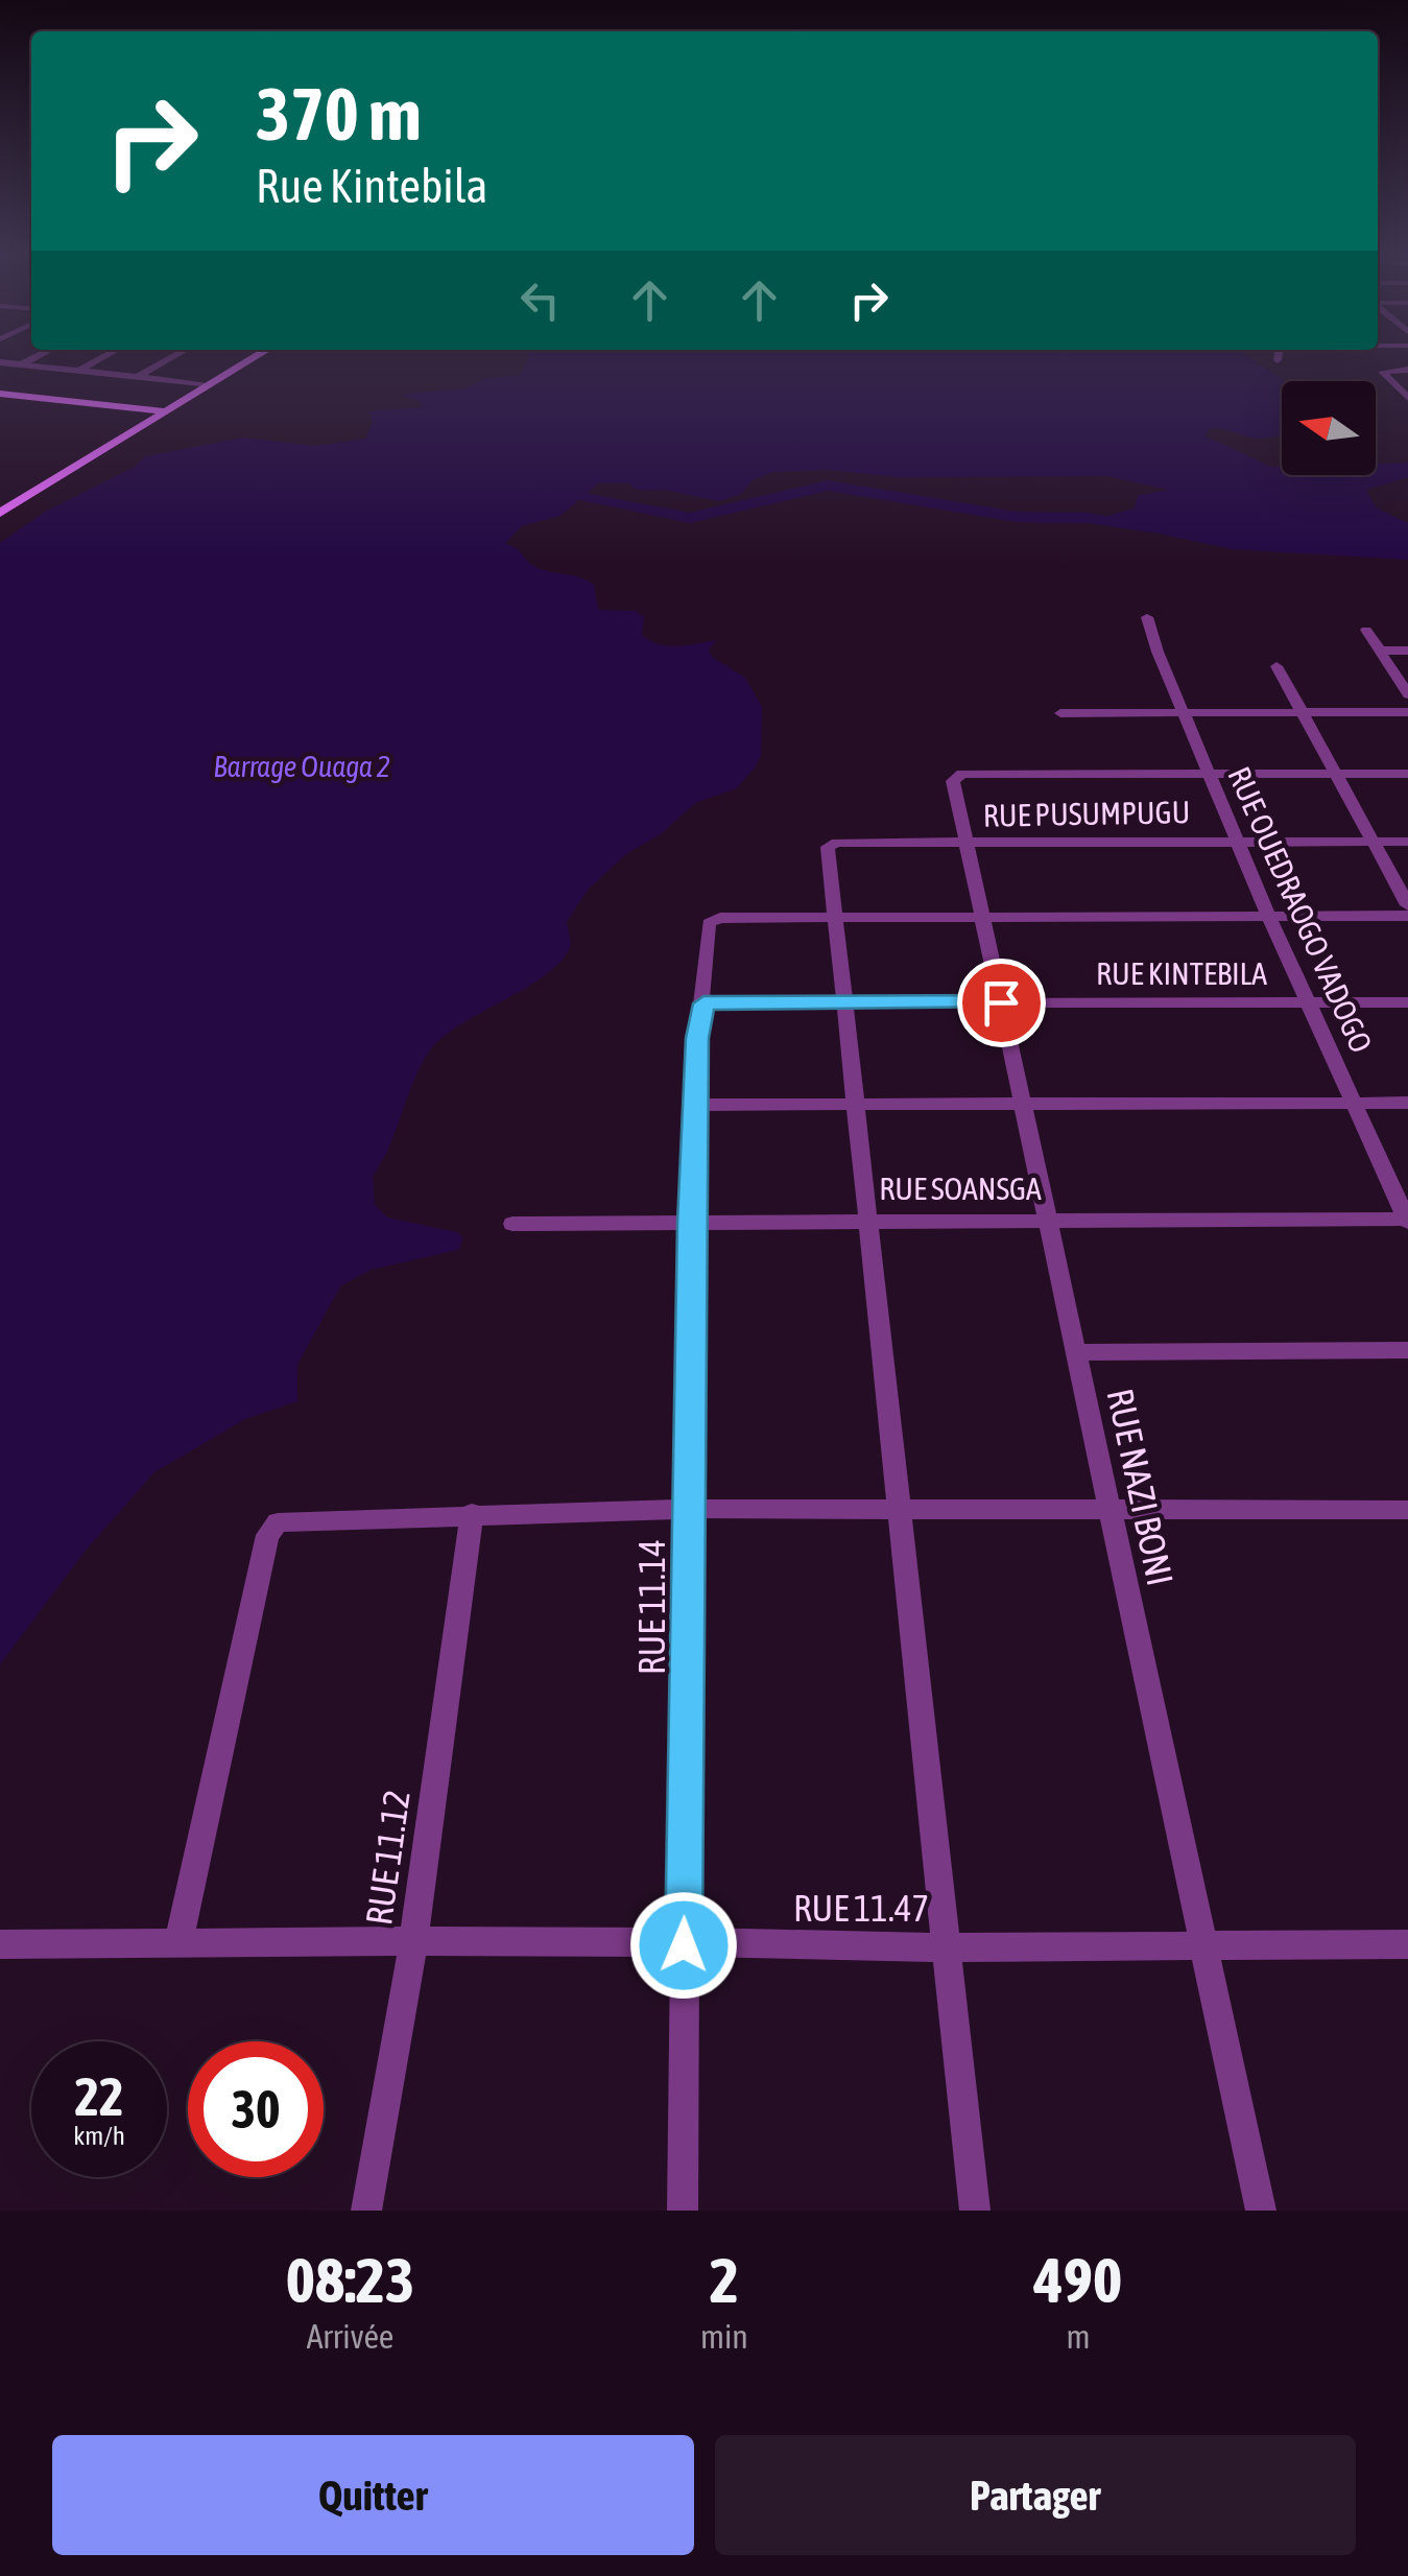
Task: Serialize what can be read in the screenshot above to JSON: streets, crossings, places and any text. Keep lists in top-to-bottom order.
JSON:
{
  "streets": {
    "street": [
      "RUE PUSUMPUGU",
      "RUE OUEDRAOGO VADOGO",
      "RUE KINTEBILA",
      "RUE SOANSGA",
      "RUE NAZI BONI",
      "RUE 11.14",
      "RUE 11.12",
      "RUE 11.47"
    ]
  },
  "crossings": [
    ["RUE PUSUMPUGU", "RUE OUEDRAOGO VADOGO"],
    ["RUE PUSUMPUGU", "RUE NAZI BONI"],
    ["RUE PUSUMPUGU", "RUE 11.14"],
    ["RUE OUEDRAOGO VADOGO", "RUE KINTEBILA"],
    ["RUE OUEDRAOGO VADOGO", "RUE SOANSGA"],
    ["RUE OUEDRAOGO VADOGO", "RUE NAZI BONI"],
    ["RUE KINTEBILA", "RUE NAZI BONI"],
    ["RUE KINTEBILA", "RUE 11.14"],
    ["RUE SOANSGA", "RUE NAZI BONI"],
    ["RUE SOANSGA", "RUE 11.14"],
    ["RUE NAZI BONI", "RUE 11.47"],
    ["RUE 11.14", "RUE 11.47"],
    ["RUE 11.12", "RUE 11.47"]
  ],
  "water": ["Barrage Ouaga 2"],
  "north": "left",
  "page": {
    "turn": ["370 m", "Rue Kintebila"],
    "speed": "22 km/h",
    "limit": "30",
    "eta": [
      "08:23",
      "Arrivée",
      "2",
      "min",
      "490",
      "m"
    ],
    "buttons": ["Quitter", "Partager"]
  }
}
